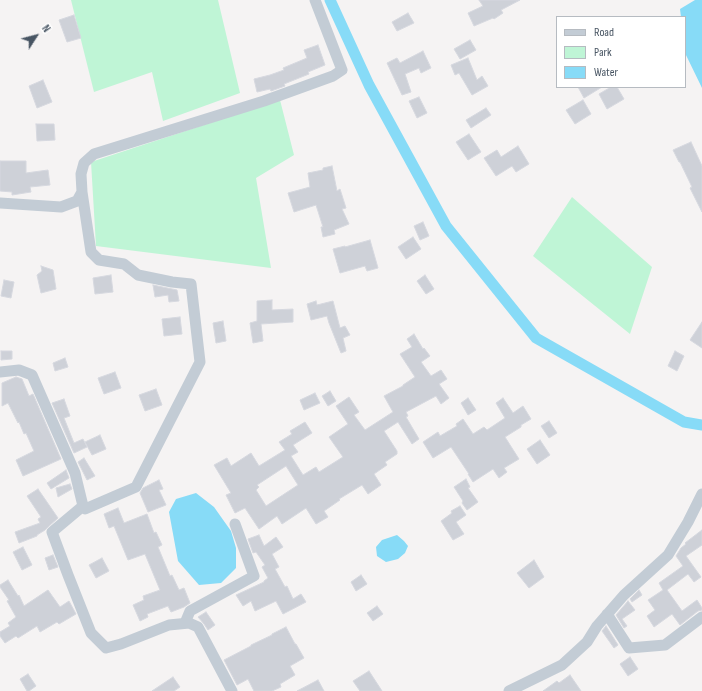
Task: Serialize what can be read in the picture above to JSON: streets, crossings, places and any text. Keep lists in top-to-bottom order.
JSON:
{
  "legend": ["Road", "Park", "Water"],
  "north": "top right"
}
